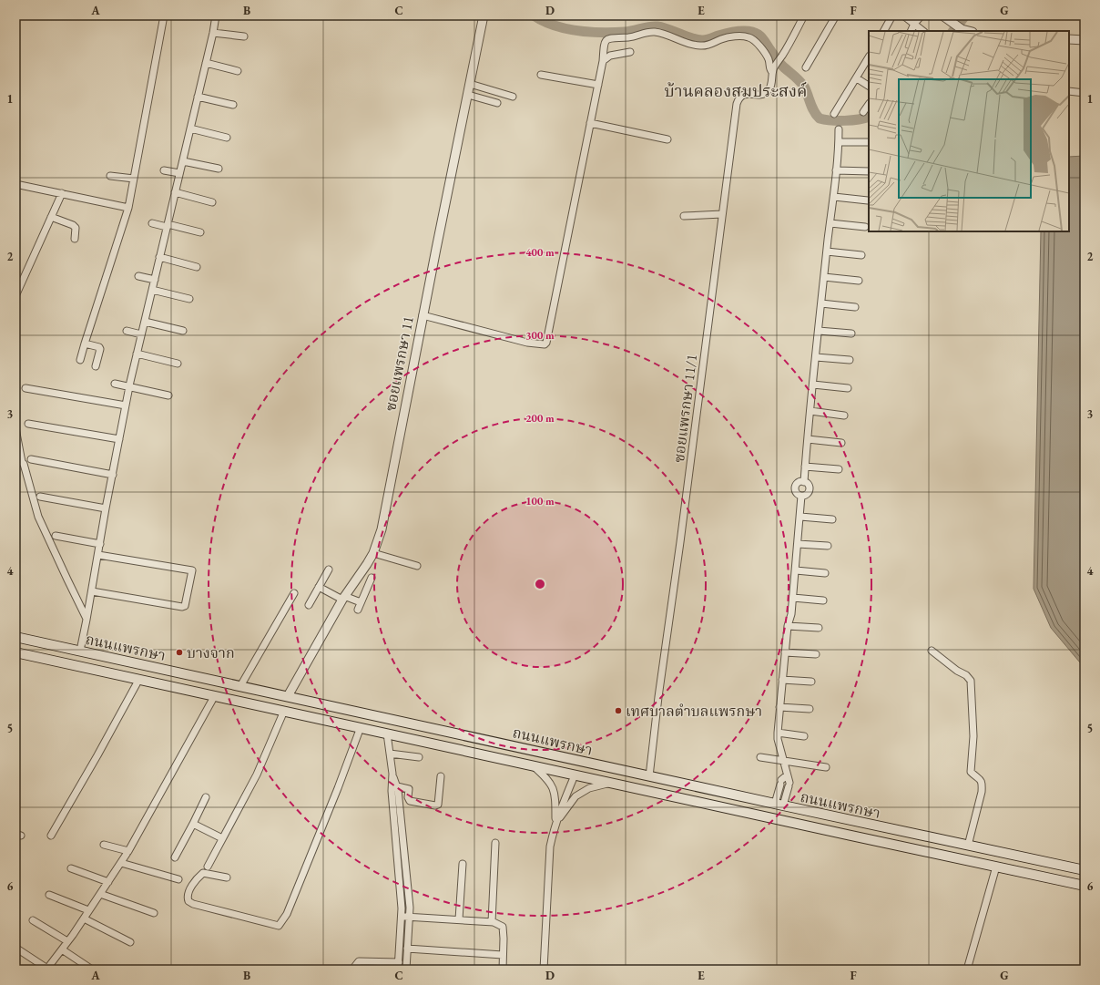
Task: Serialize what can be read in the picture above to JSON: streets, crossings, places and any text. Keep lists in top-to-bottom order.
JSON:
{
  "streets": {
    "main road": ["ถนนแพรกษา"],
    "street": ["ซอยแพรกษา 11", "ซอยแพรกษา 11/1"]
  },
  "crossings": [
    ["ซอยแพรกษา 11", "ถนนแพรกษา"],
    ["ซอยแพรกษา 11/1", "ถนนแพรกษา"]
  ],
  "districts": ["บ้านคลองสมประสงค์"],
  "places": ["บางจาก", "เทศบาลตำบลแพรกษา"],
  "grid": {
    "columns": [
      "A",
      "B",
      "C",
      "D",
      "E",
      "F",
      "G"
    ],
    "rows": [
      "1",
      "2",
      "3",
      "4",
      "5",
      "6"
    ]
  },
  "rings": [
    "400 m",
    "300 m",
    "200 m",
    "100 m"
  ]
}
